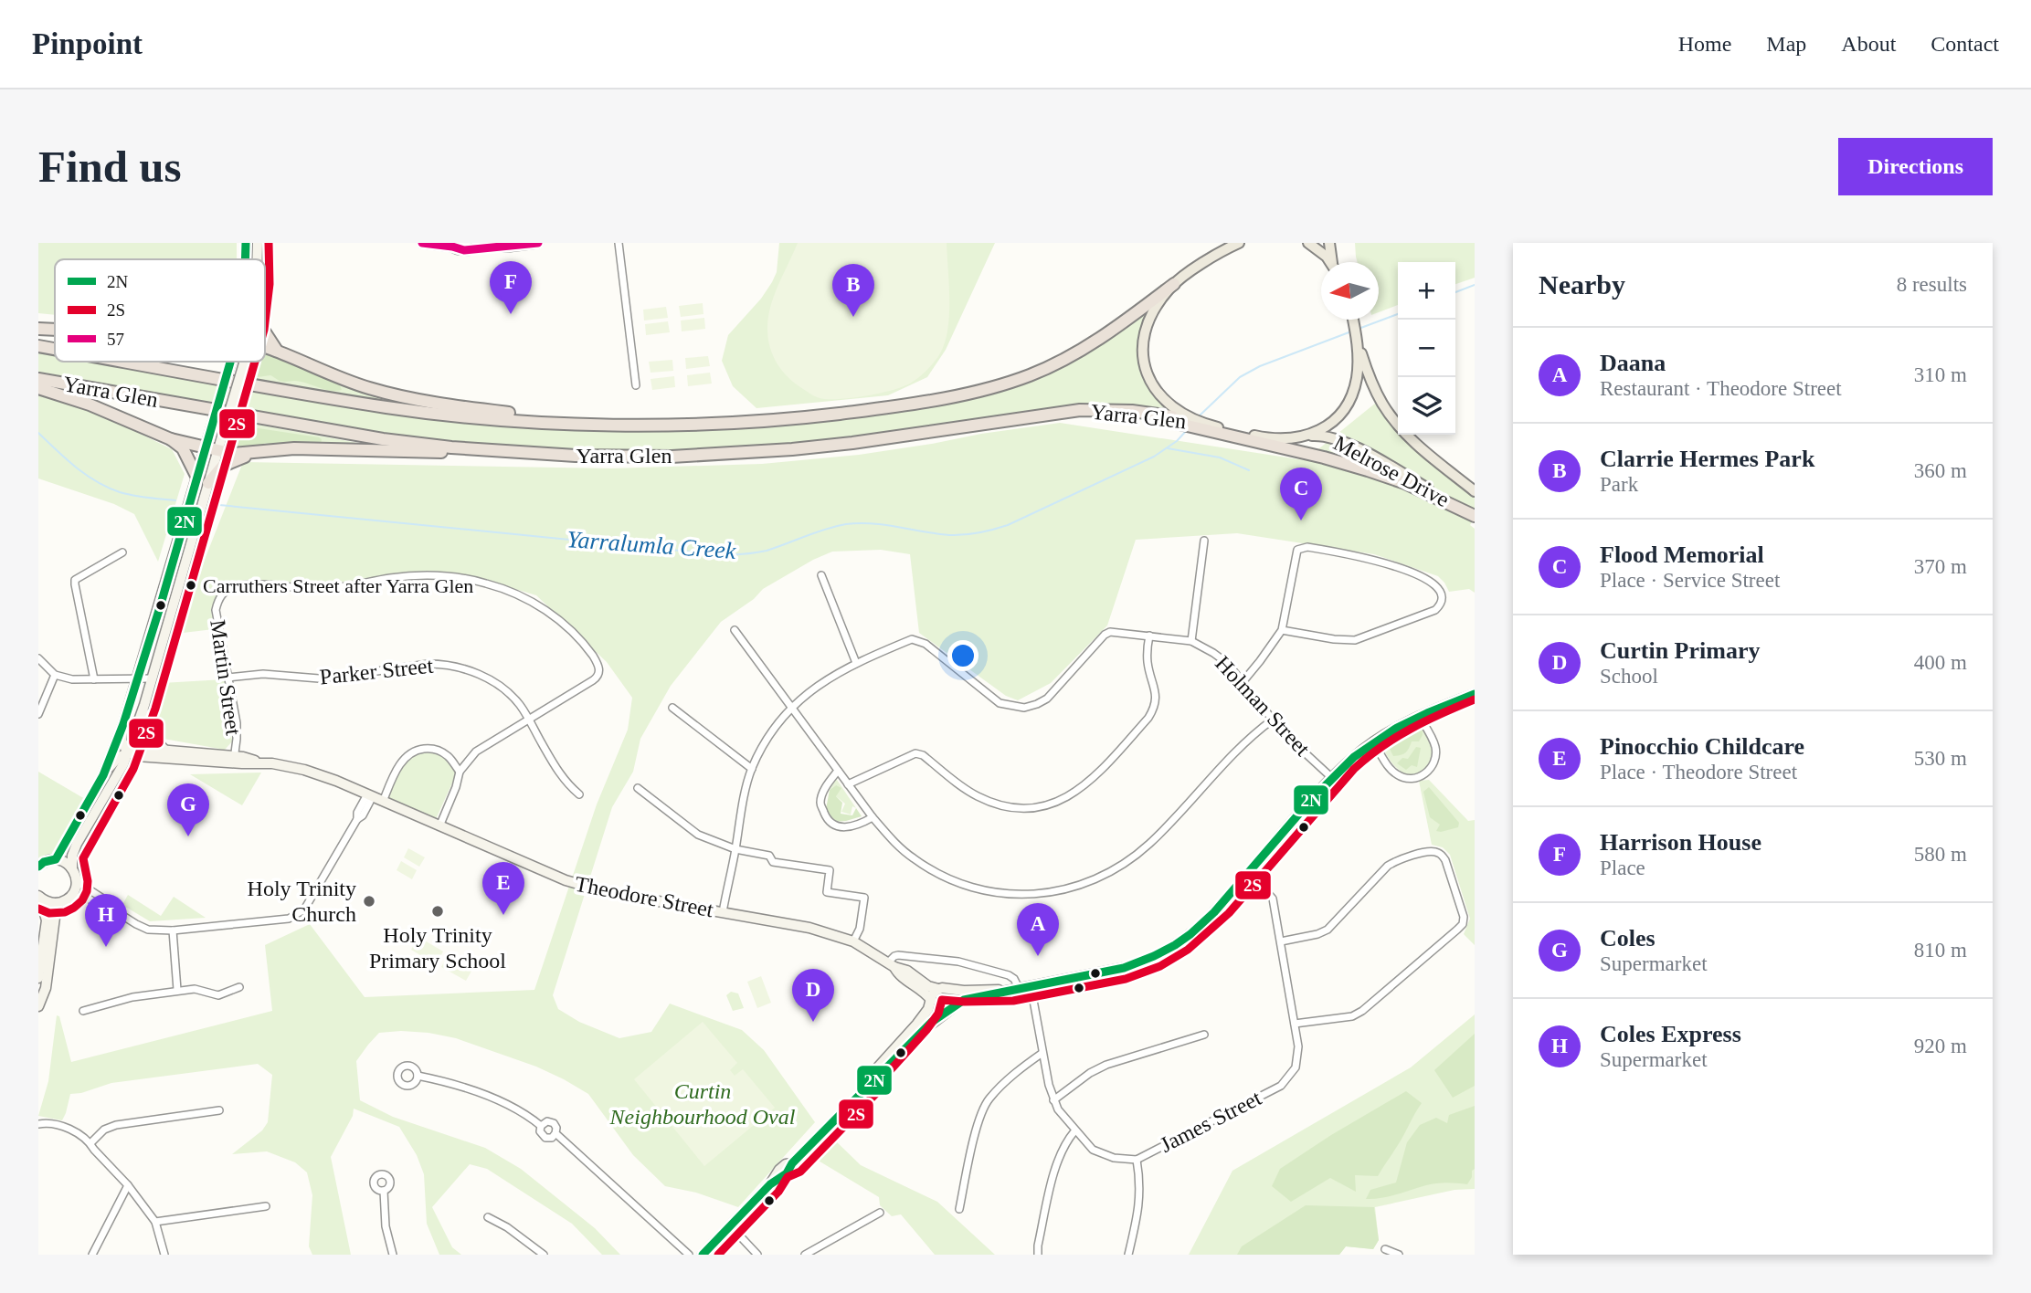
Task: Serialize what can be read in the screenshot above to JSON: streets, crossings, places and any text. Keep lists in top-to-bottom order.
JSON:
{
  "streets": {
    "highway": ["Yarra Glen"],
    "main road": ["Melrose Drive", "Theodore Street"],
    "street": [
      "Parker Street",
      "Martin Street",
      "Holman Street",
      "James Street"
    ]
  },
  "crossings": [
    ["Yarra Glen", "Melrose Drive"],
    ["Parker Street", "Martin Street"],
    ["Martin Street", "Theodore Street"],
    ["Holman Street", "Theodore Street"],
    ["Theodore Street", "James Street"]
  ],
  "water": ["Yarralumla Creek"],
  "parks": ["Curtin Neighbourhood Oval"],
  "places": ["Carruthers Street after Yarra Glen", "Holy Trinity Church", "Holy Trinity Primary School"],
  "lines": ["transit line 2N", "transit line 2S", "transit line 57"],
  "legend": ["2N", "2S", "57"],
  "north": "left",
  "page": {
    "header": "Pinpoint",
    "nav": [
      "Home",
      "Map",
      "About",
      "Contact"
    ],
    "buttons": "Directions",
    "title": "Find us",
    "heading": ["Nearby", "8 results"],
    "pins": [
      "F",
      "B",
      "C",
      "G",
      "E",
      "H",
      "A",
      "D"
    ],
    "map_buttons": ["+", "−"],
    "list": [
      {
        "mark": "A",
        "name": "Daana",
        "note": "Restaurant · Theodore Street",
        "value": "310 m"
      },
      {
        "mark": "B",
        "name": "Clarrie Hermes Park",
        "note": "Park",
        "value": "360 m"
      },
      {
        "mark": "C",
        "name": "Flood Memorial",
        "note": "Place · Service Street",
        "value": "370 m"
      },
      {
        "mark": "D",
        "name": "Curtin Primary",
        "note": "School",
        "value": "400 m"
      },
      {
        "mark": "E",
        "name": "Pinocchio Childcare",
        "note": "Place · Theodore Street",
        "value": "530 m"
      },
      {
        "mark": "F",
        "name": "Harrison House",
        "note": "Place",
        "value": "580 m"
      },
      {
        "mark": "G",
        "name": "Coles",
        "note": "Supermarket",
        "value": "810 m"
      },
      {
        "mark": "H",
        "name": "Coles Express",
        "note": "Supermarket",
        "value": "920 m"
      }
    ]
  }
}
